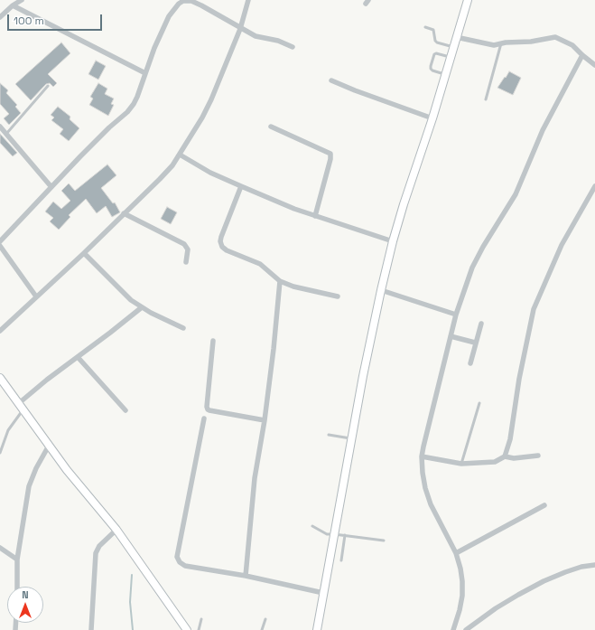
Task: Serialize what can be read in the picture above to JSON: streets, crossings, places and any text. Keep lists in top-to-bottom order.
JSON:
{
  "scale_bar": "100 m",
  "north": "top"
}
